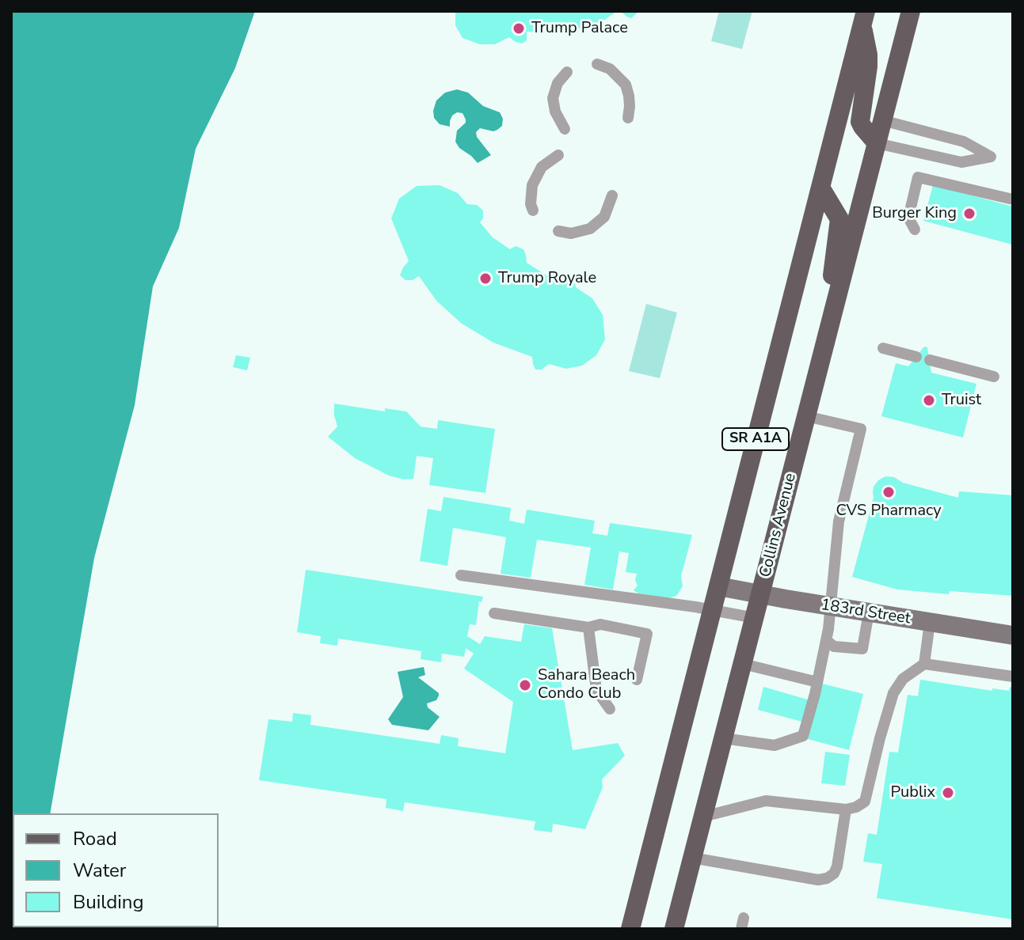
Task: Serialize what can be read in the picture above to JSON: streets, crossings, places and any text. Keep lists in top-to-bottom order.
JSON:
{
  "streets": {
    "main road": ["SR A1A", "Collins Avenue"],
    "street": ["183rd Street"]
  },
  "crossings": [
    ["SR A1A", "183rd Street"],
    ["Collins Avenue", "183rd Street"]
  ],
  "places": [
    "Trump Palace",
    "Burger King",
    "Trump Royale",
    "Truist",
    "CVS Pharmacy",
    "Sahara Beach Condo Club",
    "Publix"
  ],
  "legend": ["Road", "Water", "Building"]
}
